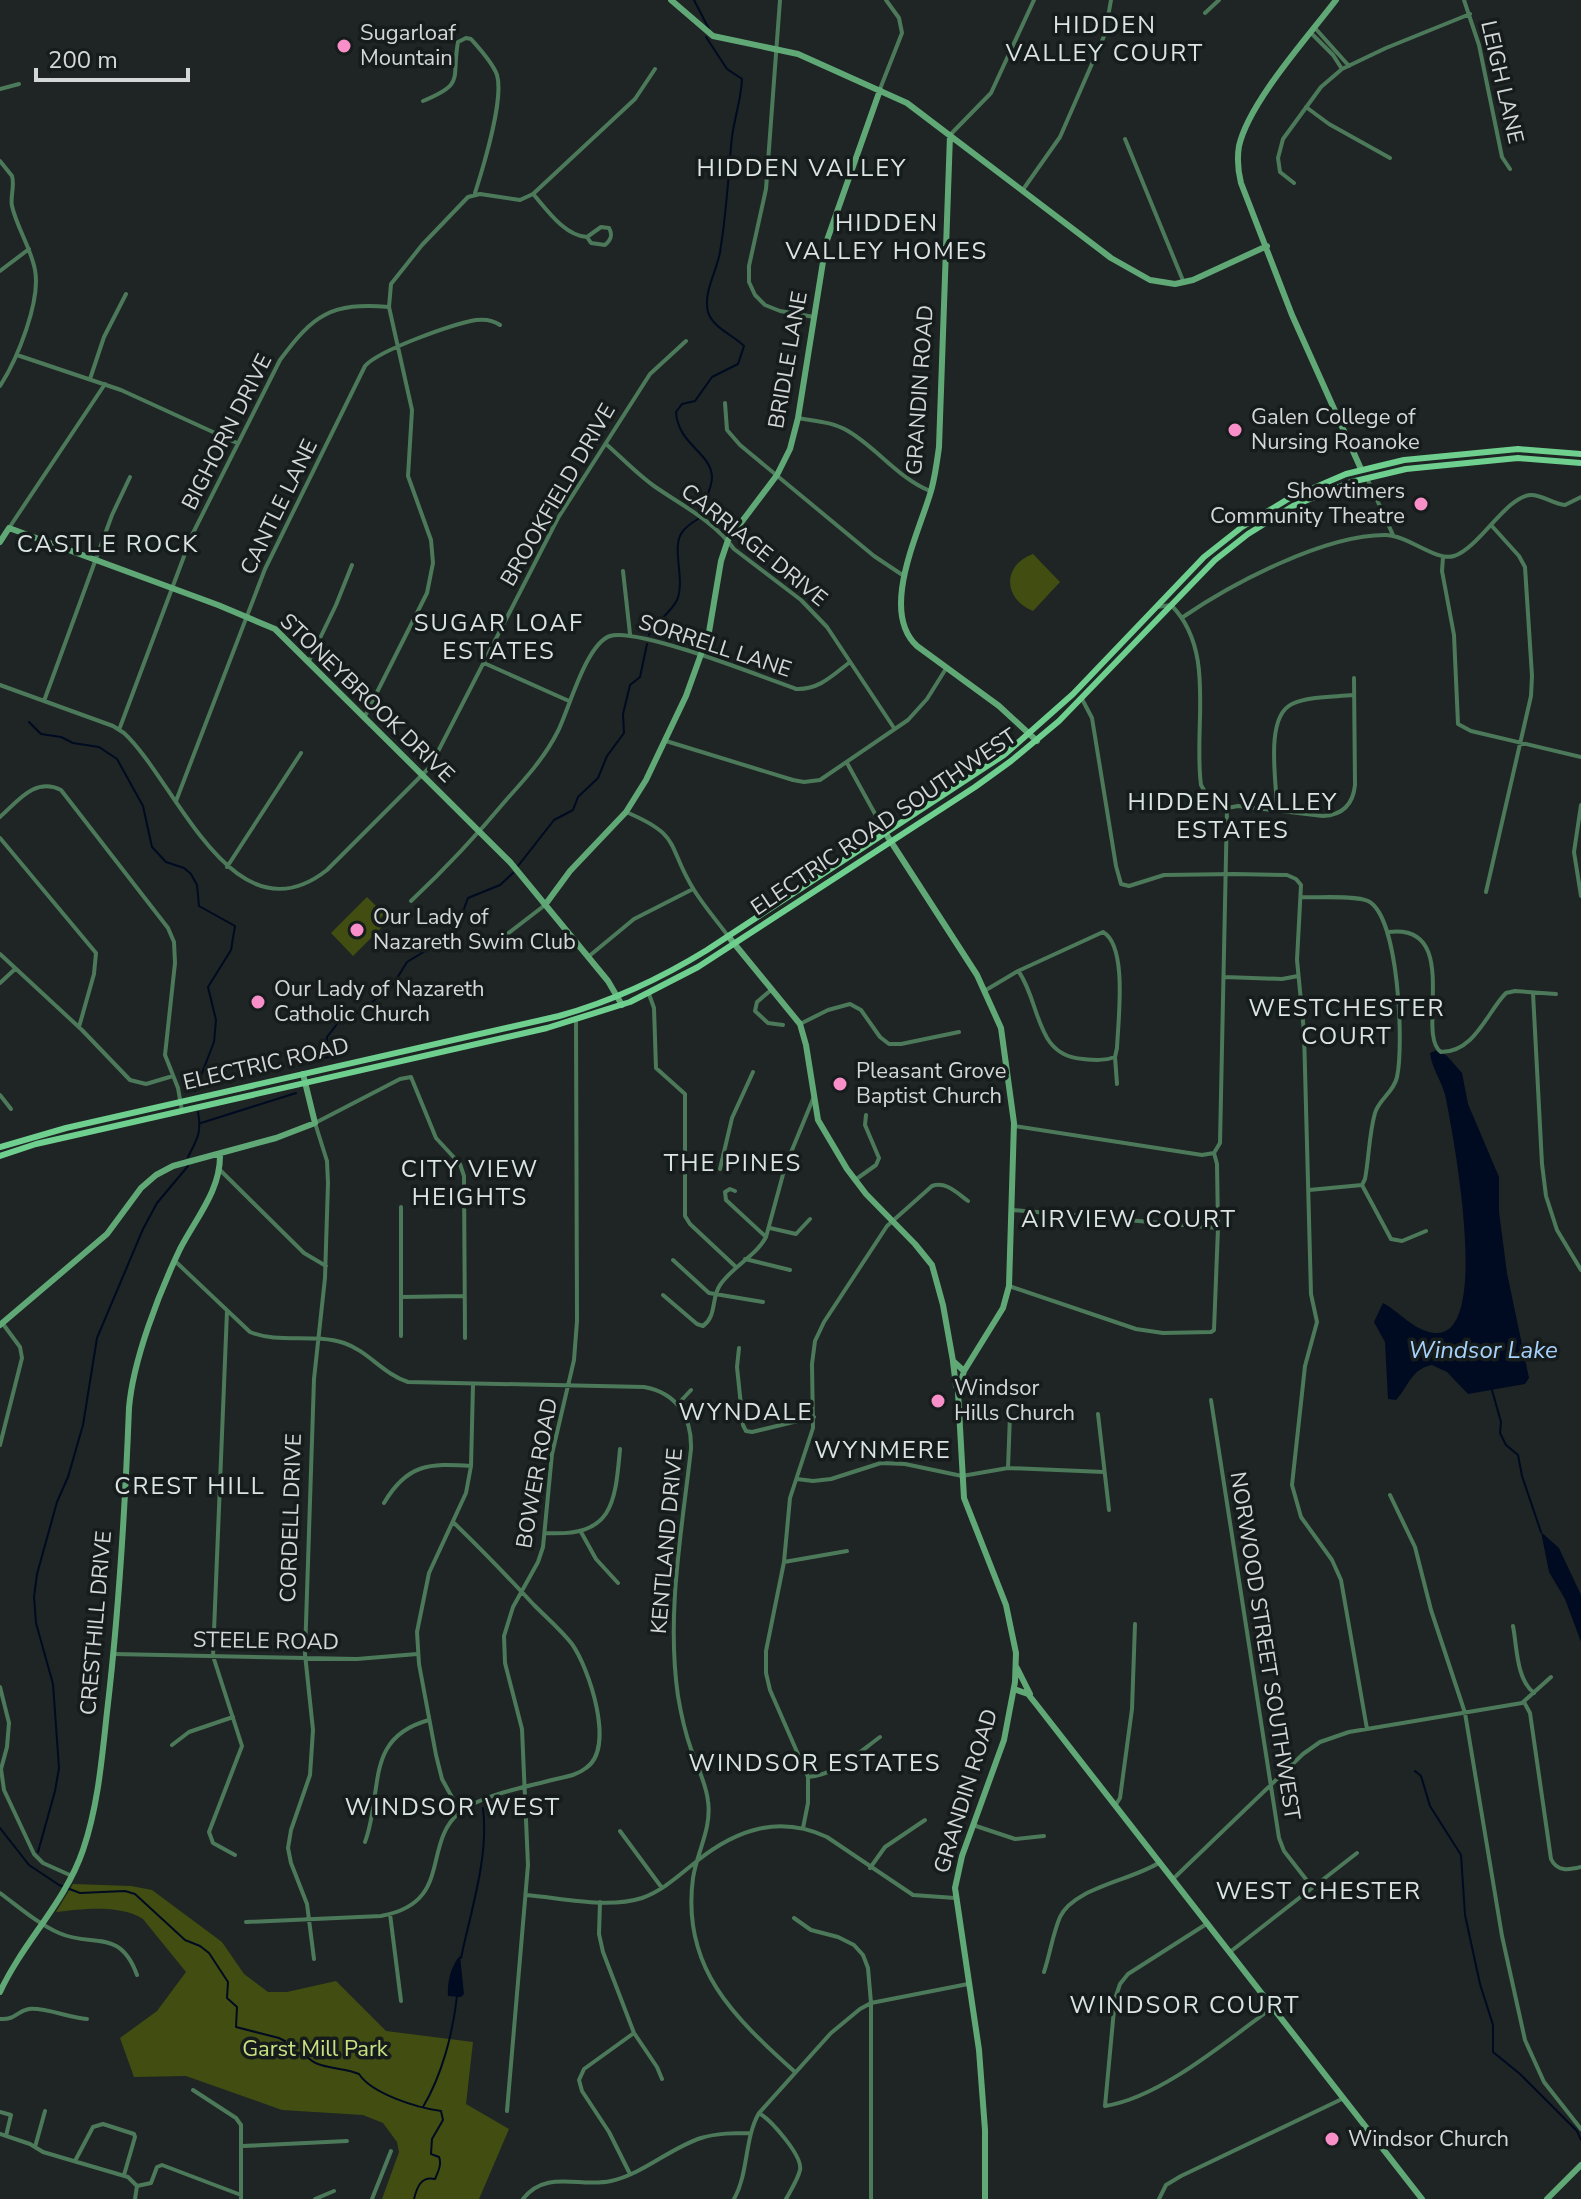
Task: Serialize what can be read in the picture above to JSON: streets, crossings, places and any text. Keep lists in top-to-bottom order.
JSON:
{
  "streets": {
    "main road": ["ELECTRIC ROAD SOUTHWEST", "ELECTRIC ROAD"],
    "street": [
      "LEIGH LANE",
      "BRIDLE LANE",
      "GRANDIN ROAD",
      "BIGHORN DRIVE",
      "BROOKFIELD DRIVE",
      "CANTLE LANE",
      "CARRIAGE DRIVE",
      "SORRELL LANE",
      "STONEYBROOK DRIVE",
      "BOWER ROAD",
      "CORDELL DRIVE",
      "KENTLAND DRIVE",
      "CRESTHILL DRIVE",
      "STEELE ROAD",
      "NORWOOD STREET SOUTHWEST"
    ]
  },
  "crossings": [
    ["BRIDLE LANE", "CARRIAGE DRIVE"],
    ["BRIDLE LANE", "SORRELL LANE"],
    ["BRIDLE LANE", "STONEYBROOK DRIVE"],
    ["GRANDIN ROAD", "ELECTRIC ROAD SOUTHWEST"],
    ["BIGHORN DRIVE", "STONEYBROOK DRIVE"],
    ["BROOKFIELD DRIVE", "CARRIAGE DRIVE"],
    ["BROOKFIELD DRIVE", "STONEYBROOK DRIVE"],
    ["CANTLE LANE", "STONEYBROOK DRIVE"],
    ["CARRIAGE DRIVE", "SORRELL LANE"],
    ["SORRELL LANE", "STONEYBROOK DRIVE"],
    ["STONEYBROOK DRIVE", "ELECTRIC ROAD"],
    ["ELECTRIC ROAD SOUTHWEST", "ELECTRIC ROAD"],
    ["ELECTRIC ROAD", "BOWER ROAD"],
    ["ELECTRIC ROAD", "CORDELL DRIVE"],
    ["CORDELL DRIVE", "STEELE ROAD"],
    ["CRESTHILL DRIVE", "STEELE ROAD"]
  ],
  "districts": [
    "HIDDEN VALLEY COURT",
    "HIDDEN VALLEY",
    "HIDDEN VALLEY HOMES",
    "CASTLE ROCK",
    "SUGAR LOAF ESTATES",
    "HIDDEN VALLEY ESTATES",
    "WESTCHESTER COURT",
    "THE PINES",
    "CITY VIEW HEIGHTS",
    "AIRVIEW COURT",
    "WYNDALE",
    "WYNMERE",
    "CREST HILL",
    "WINDSOR ESTATES",
    "WINDSOR WEST",
    "WEST CHESTER",
    "WINDSOR COURT"
  ],
  "water": ["Windsor Lake"],
  "parks": ["Garst Mill Park"],
  "places": [
    "Sugarloaf Mountain",
    "Galen College of Nursing Roanoke",
    "Showtimers Community Theatre",
    "Our Lady of Nazareth Swim Club",
    "Our Lady of Nazareth Catholic Church",
    "Pleasant Grove Baptist Church",
    "Windsor Hills Church",
    "Windsor Church"
  ],
  "scale_bar": "200 m"
}
